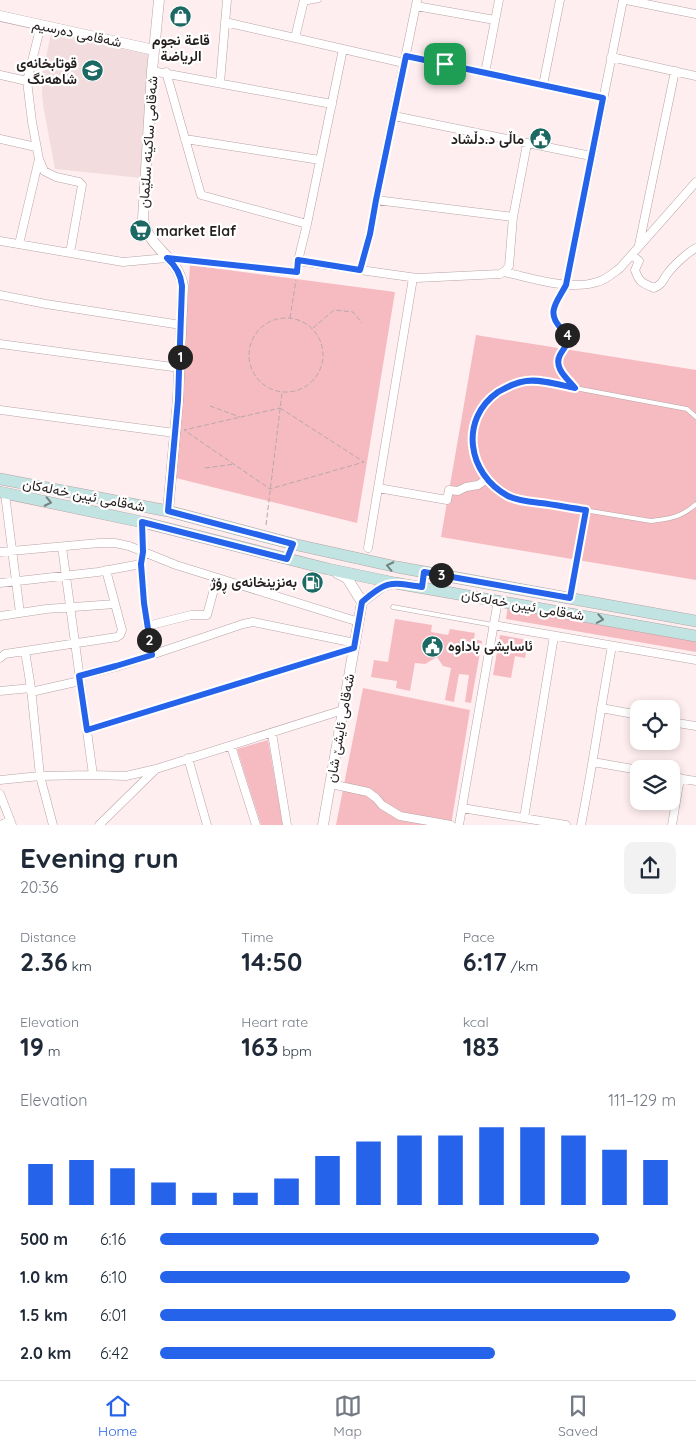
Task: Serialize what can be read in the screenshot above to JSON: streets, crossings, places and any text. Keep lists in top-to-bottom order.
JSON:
{
  "streets": {
    "main road": ["شەقامی ئیبن خەلەکان"],
    "street": ["شەقامی دەرسیم", "شەقامی ساکینە سلێمان", "شەقامی ئایشێ شان"]
  },
  "crossings": [
    ["شەقامی دەرسیم", "شەقامی ساکینە سلێمان"],
    ["شەقامی ساکینە سلێمان", "شەقامی ئیبن خەلەکان"]
  ],
  "places": {
    "shop": ["قاعة نجوم الرياضة"],
    "school or university": ["قوتابخانەى شاهەنگ"],
    "public building": ["ماڵی د.دڵشاد", "ئاسايشى باداوه"],
    "supermarket": ["market Elaf"],
    "fuel station": ["بەنزینخانەی ڕۆژ"]
  },
  "page": {
    "pins": [
      "4",
      "1",
      "3",
      "2"
    ],
    "heading": ["Evening run", "20:36"],
    "stats": [
      ["Distance", "2.36 km"],
      ["Time", "14:50"],
      ["Pace", "6:17 /km"],
      ["Elevation", "19 m"],
      ["Heart rate", "163 bpm"],
      ["kcal", "183"]
    ],
    "chart": ["Elevation", "111–129 m"],
    "list": [
      {
        "name": "500 m",
        "note": "6:16"
      },
      {
        "name": "1.0 km",
        "note": "6:10"
      },
      {
        "name": "1.5 km",
        "note": "6:01"
      },
      {
        "name": "2.0 km",
        "note": "6:42"
      }
    ],
    "tabs": ["Home", "Map", "Saved"]
  }
}
